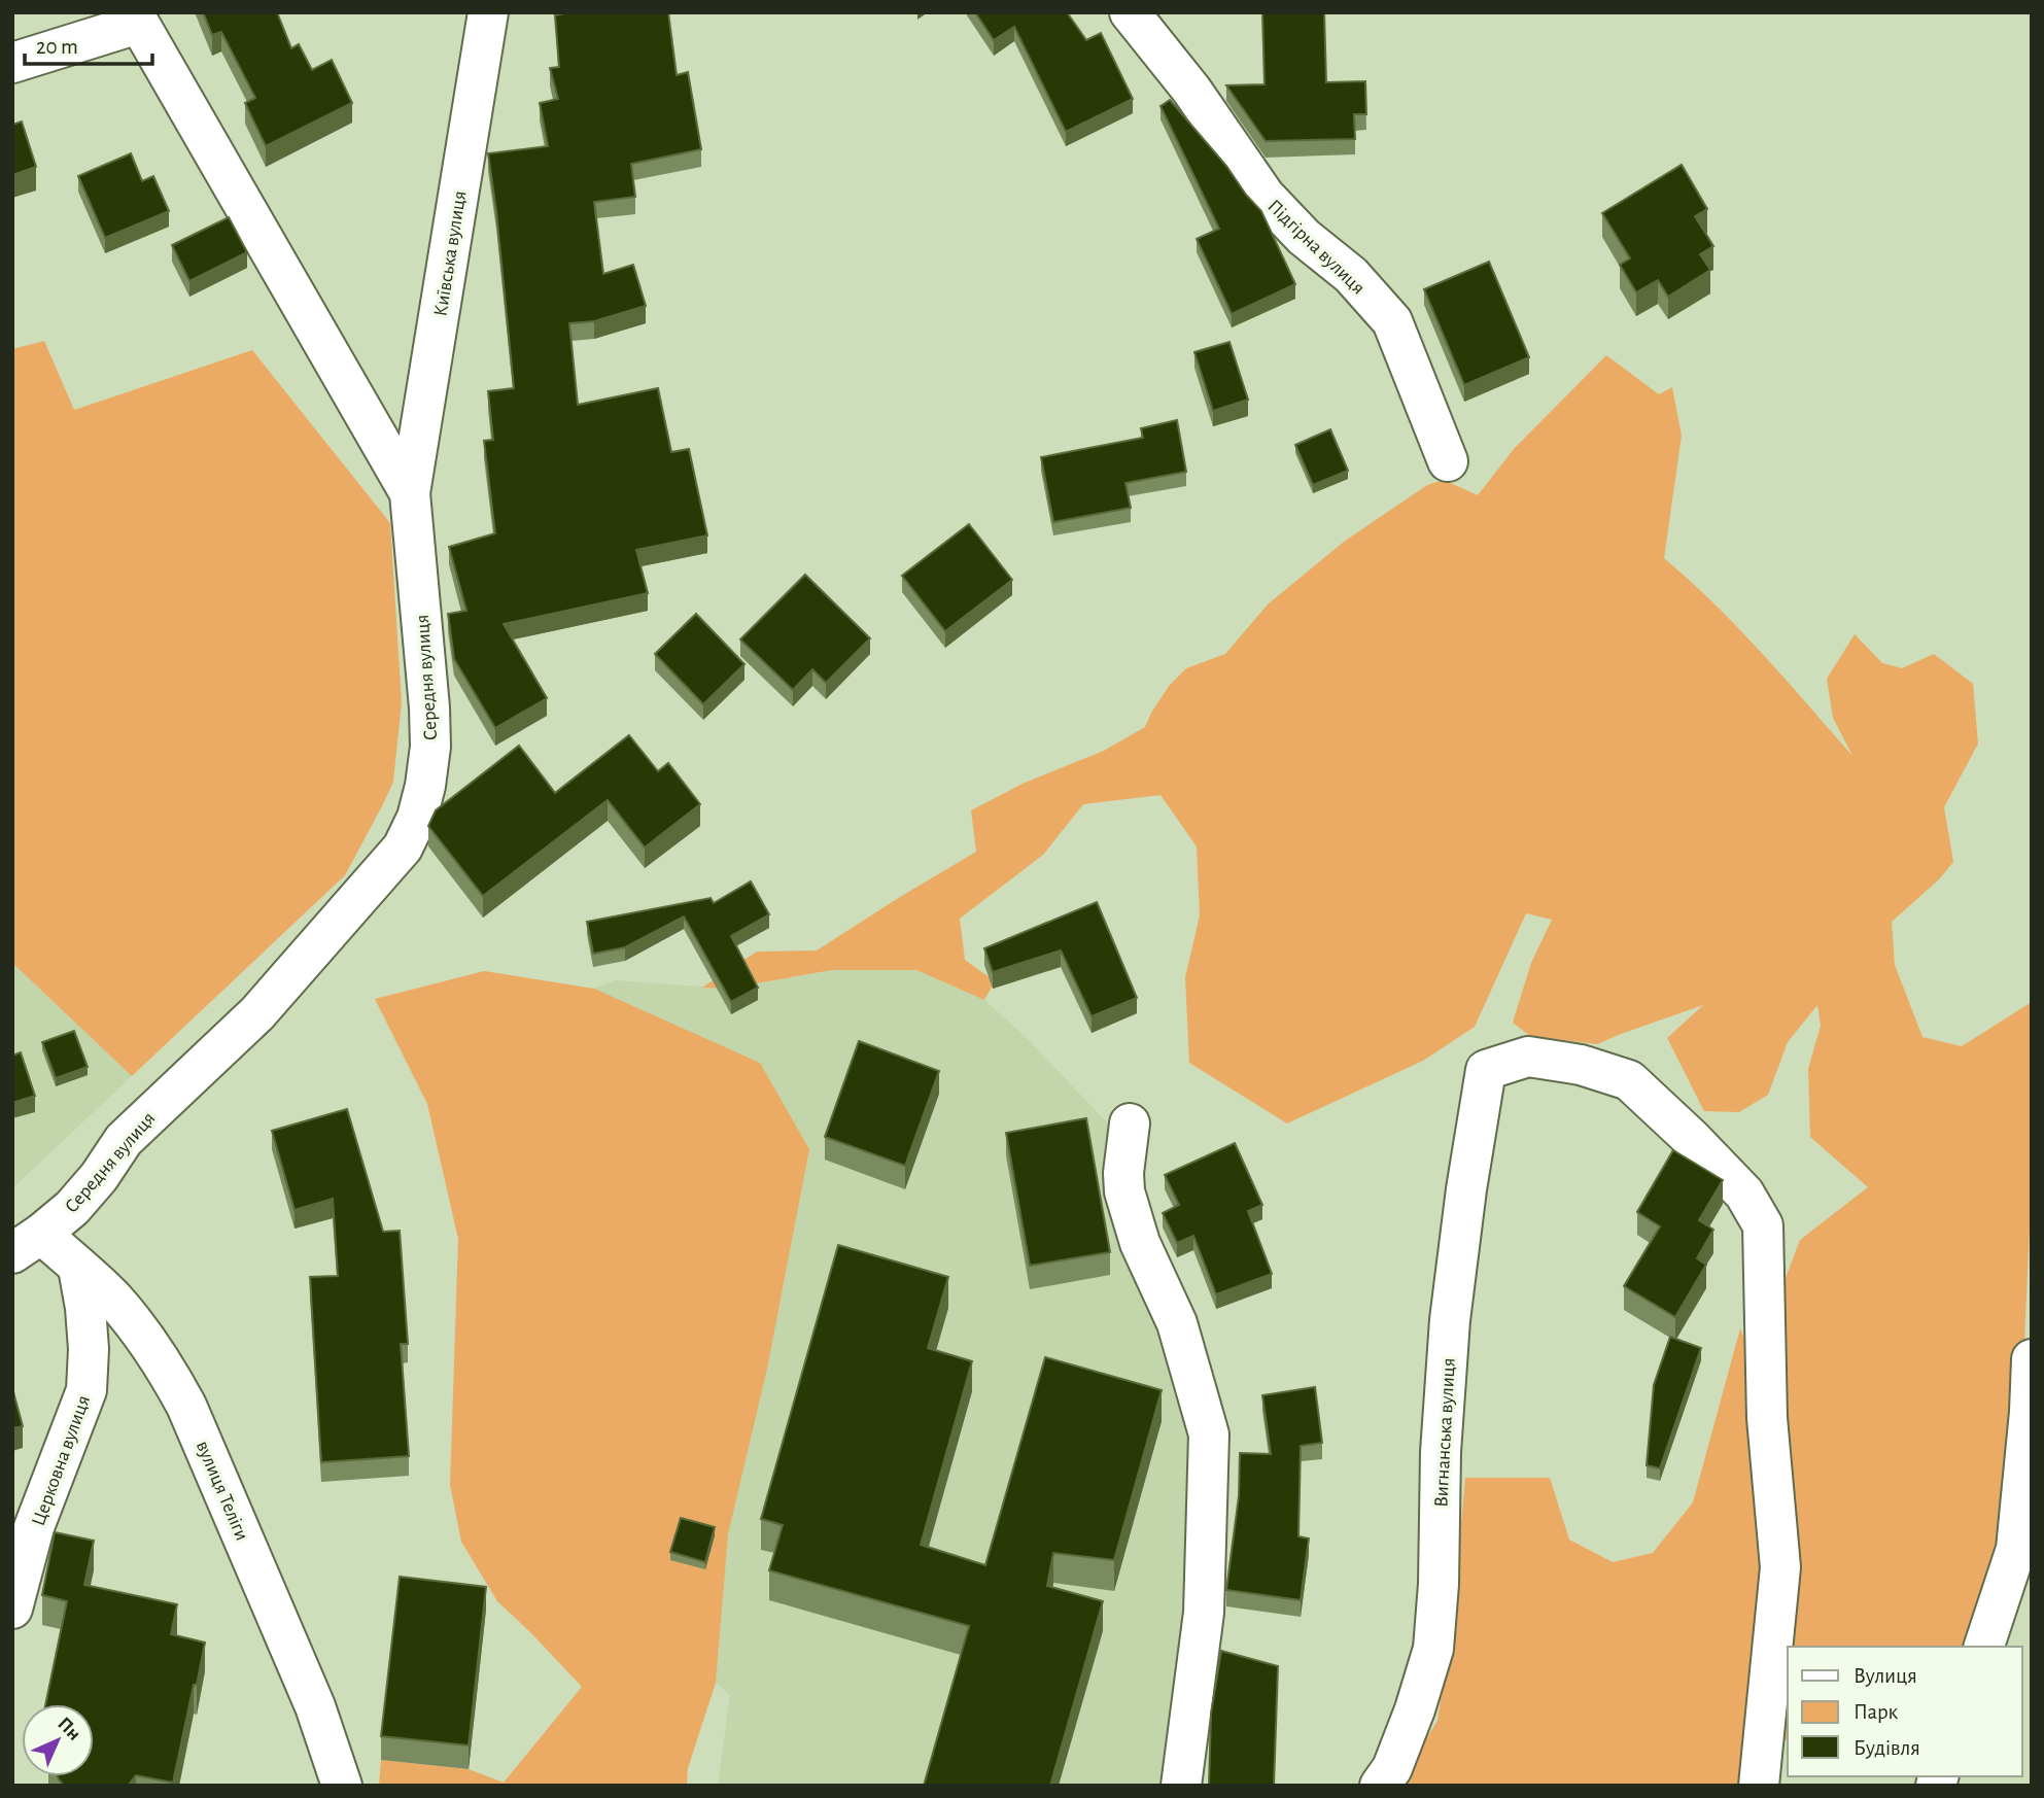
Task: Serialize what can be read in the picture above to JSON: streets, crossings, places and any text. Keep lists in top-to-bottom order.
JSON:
{
  "streets": {
    "street": [
      "Підгірна вулиця",
      "Київська вулиця",
      "Середня вулиця",
      "Вигнанська вулиця",
      "Церковна вулиця",
      "вулиця Теліги"
    ]
  },
  "crossings": [
    ["Київська вулиця", "Середня вулиця"],
    ["Середня вулиця", "вулиця Теліги"],
    ["Церковна вулиця", "вулиця Теліги"]
  ],
  "legend": ["Вулиця", "Парк", "Будівля"],
  "scale_bar": "20 m",
  "north": "top right"
}
